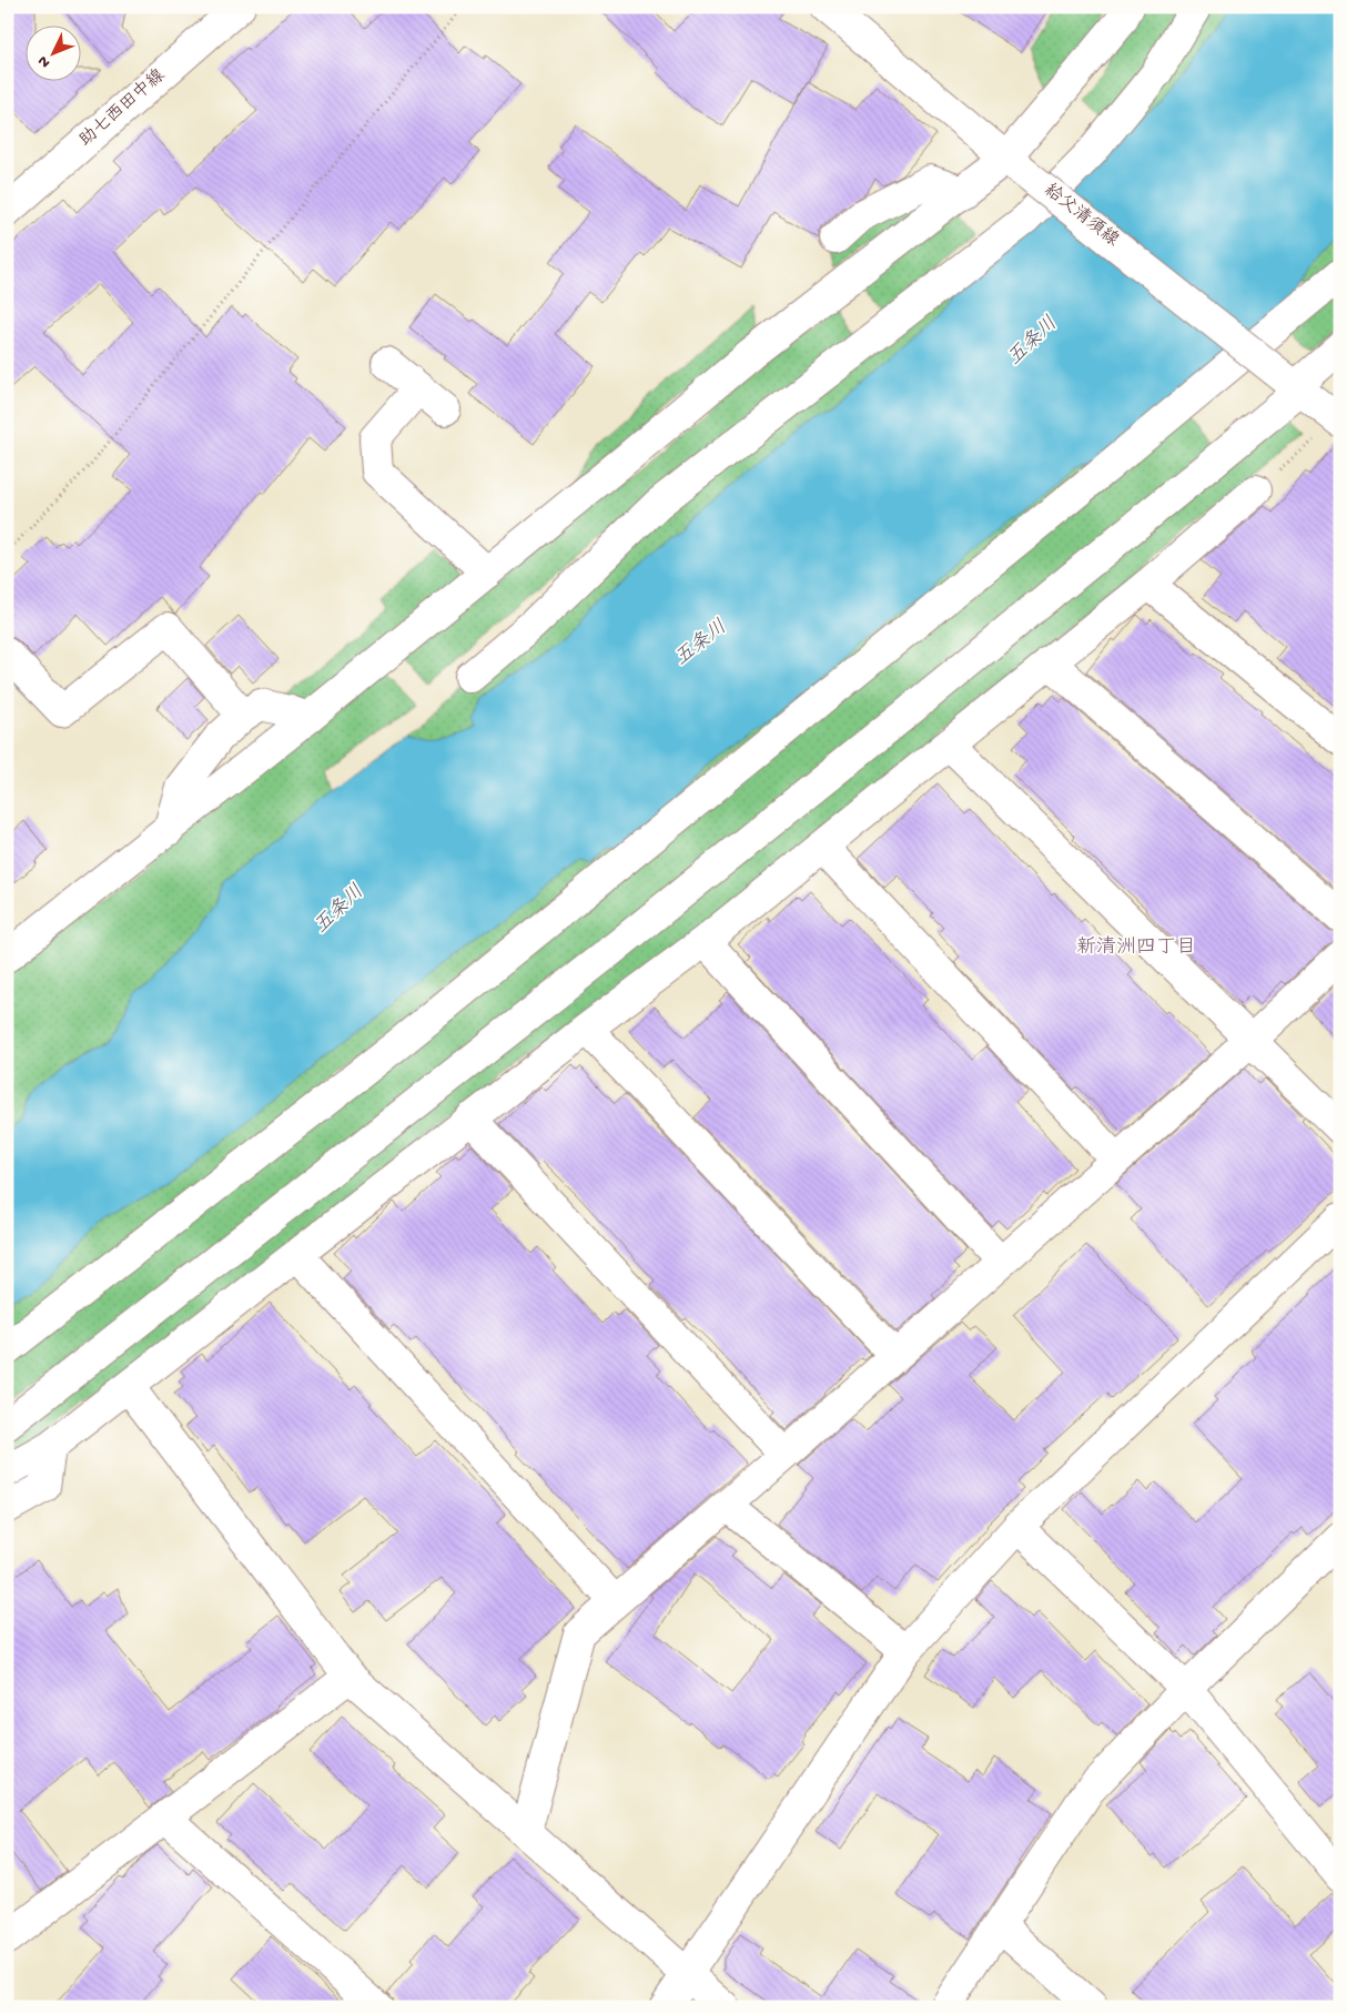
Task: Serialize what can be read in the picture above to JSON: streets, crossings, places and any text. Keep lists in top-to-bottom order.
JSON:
{
  "streets": {
    "street": ["助七西田中線", "給父清須線"]
  },
  "districts": ["新清洲四丁目"],
  "water": ["五条川"],
  "north": "bottom left"
}
